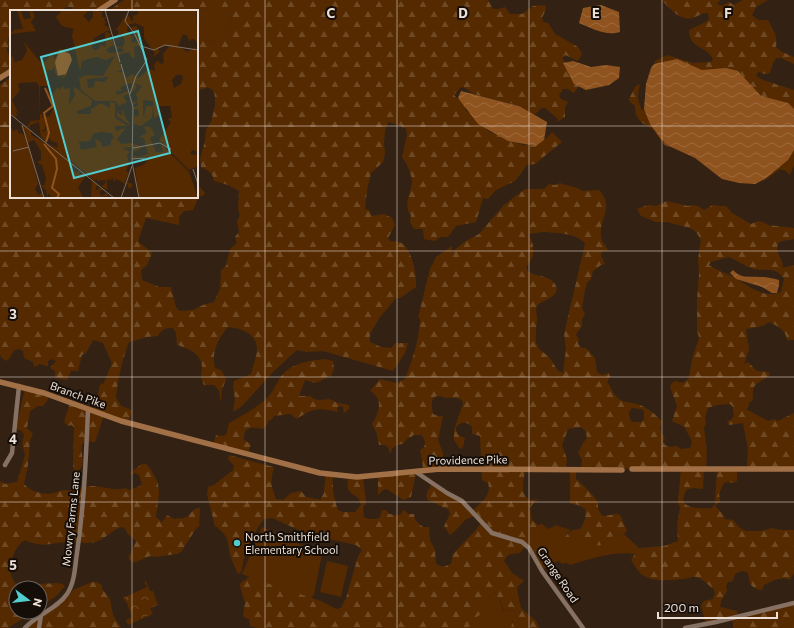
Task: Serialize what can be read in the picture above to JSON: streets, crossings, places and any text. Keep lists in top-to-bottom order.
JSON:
{
  "streets": {
    "main road": ["Branch Pike", "Providence Pike"],
    "street": ["Mowry Farms Lane", "Grange Road"]
  },
  "crossings": [
    ["Branch Pike", "Providence Pike"],
    ["Branch Pike", "Mowry Farms Lane"],
    ["Providence Pike", "Grange Road"]
  ],
  "places": ["North Smithfield Elementary School"],
  "scale_bar": "200 m",
  "north": "right",
  "grid": {
    "columns": [
      "C",
      "D",
      "E",
      "F"
    ],
    "rows": ["3", "4", "5"]
  }
}
